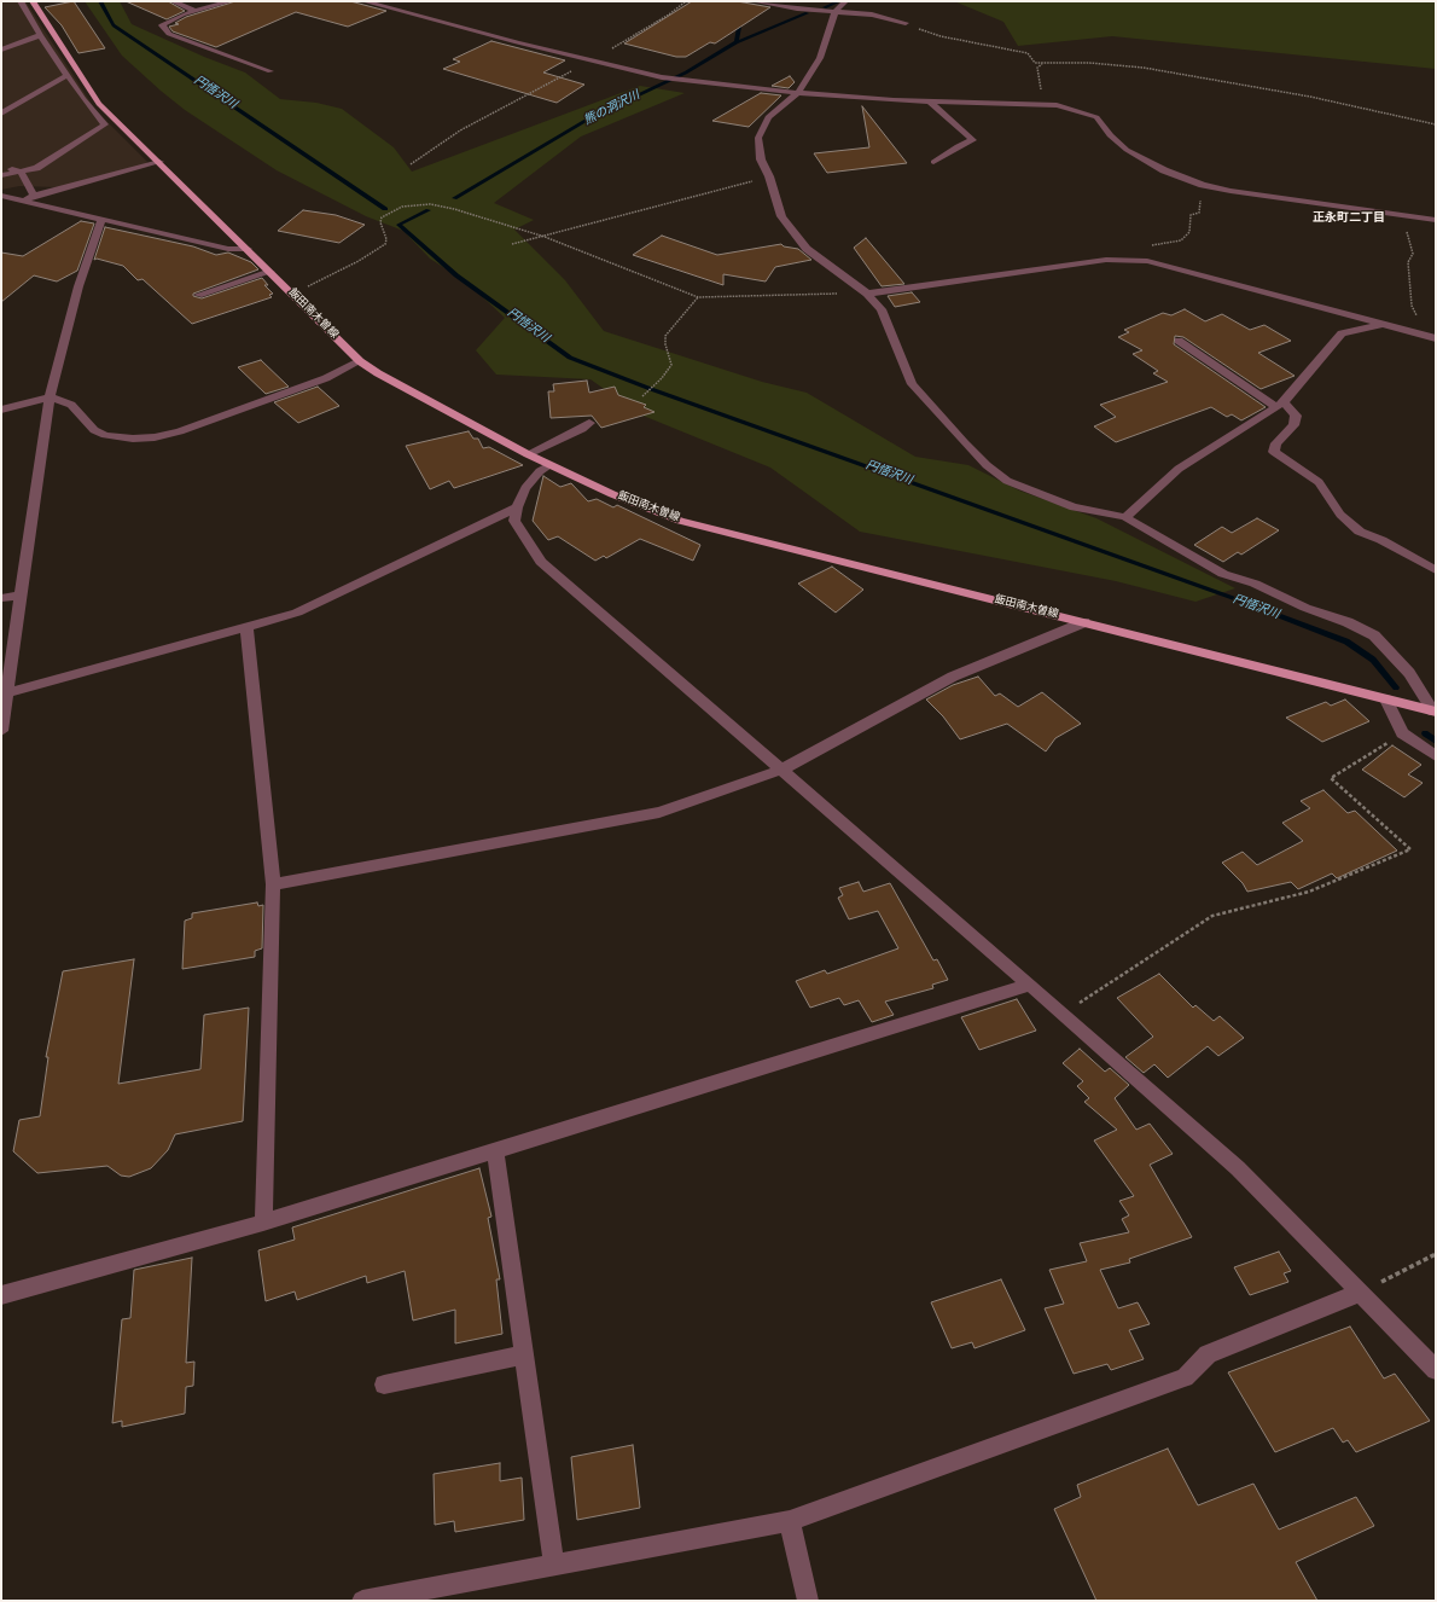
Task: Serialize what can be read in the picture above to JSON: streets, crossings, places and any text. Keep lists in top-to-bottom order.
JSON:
{
  "streets": {
    "main road": ["飯田南木曽線"]
  },
  "districts": ["正永町二丁目"],
  "water": ["円悟沢川", "熊の洞沢川"]
}
